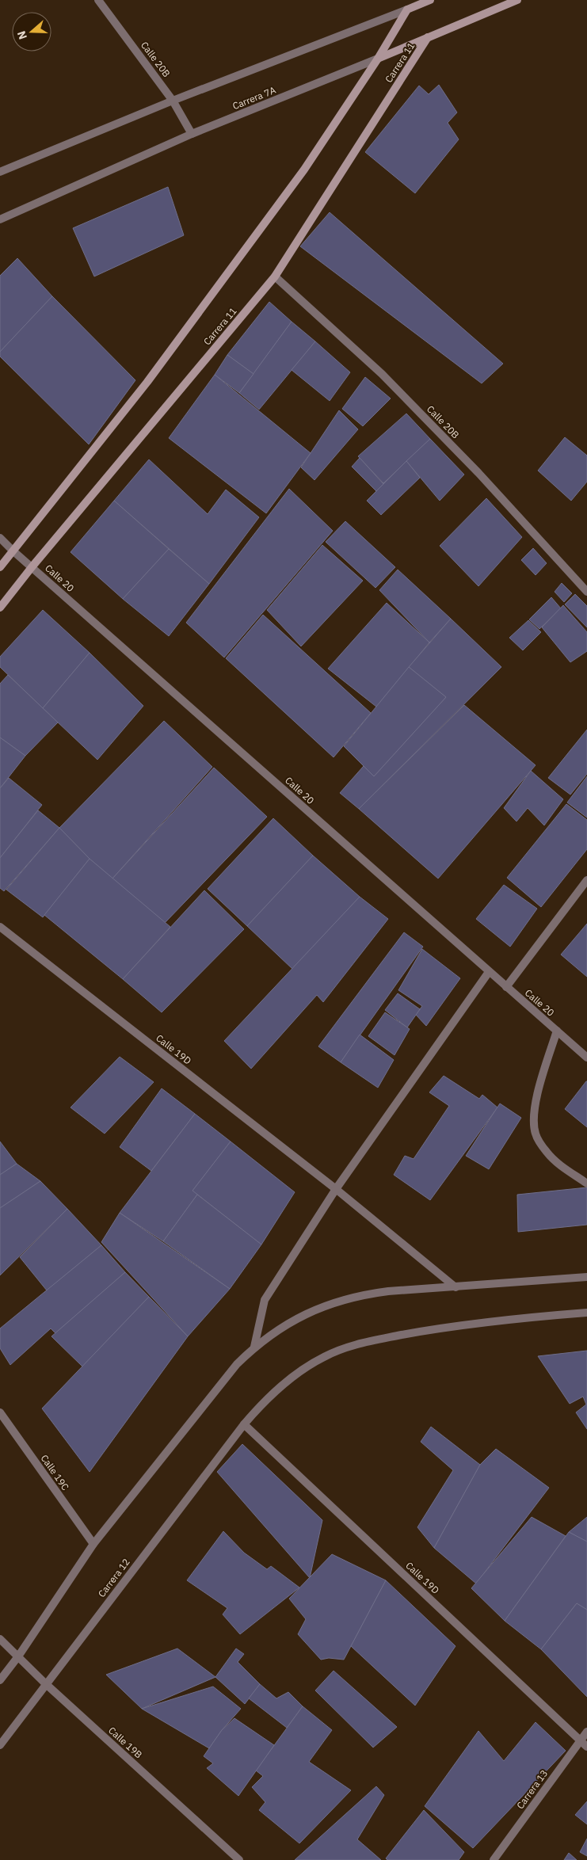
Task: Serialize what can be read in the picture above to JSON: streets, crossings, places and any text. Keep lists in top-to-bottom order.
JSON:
{
  "streets": {
    "main road": ["Carrera 11", "Carrera 7A"],
    "street": [
      "Calle 20B",
      "Calle 20",
      "Calle 19D",
      "Calle 19C",
      "Carrera 12",
      "Calle 19B",
      "Carrera 13"
    ]
  },
  "crossings": [
    ["Calle 20B", "Carrera 11"],
    ["Calle 20B", "Carrera 7A"],
    ["Carrera 11", "Carrera 7A"],
    ["Carrera 11", "Calle 20"],
    ["Calle 19D", "Carrera 12"],
    ["Calle 19D", "Carrera 13"],
    ["Carrera 12", "Calle 19B"]
  ],
  "north": "left"
}
